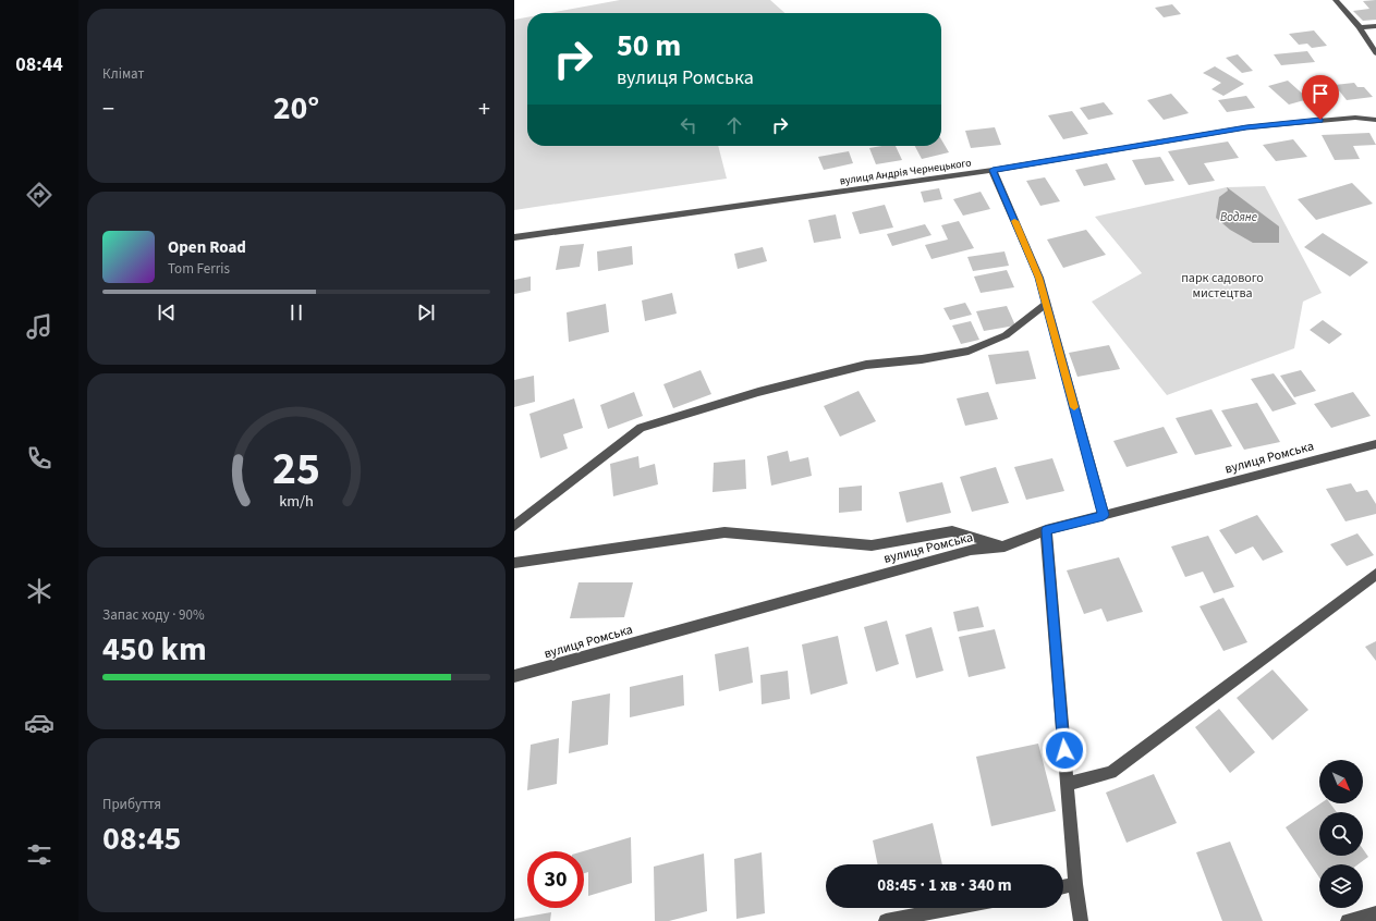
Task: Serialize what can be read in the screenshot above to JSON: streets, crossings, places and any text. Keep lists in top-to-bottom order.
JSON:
{
  "streets": {
    "street": ["вулиця Андрія Чернецького", "вулиця Ромська"]
  },
  "water": ["Водяне"],
  "parks": ["парк садового мистецтва"],
  "north": "bottom right",
  "page": {
    "tabs": "08:44",
    "tile": [
      "Клімат",
      ["Запас ходу · 90%", "450 km"],
      ["Прибуття", "08:45"]
    ],
    "turn": ["50 m", "вулиця Ромська"],
    "heat": ["−", "20°", "+"],
    "song": ["Open Road", "Tom Ferris"],
    "limit": "30",
    "trip": "08:45 · 1 хв · 340 m",
    "gauge": ["25", "km/h"]
  }
}
